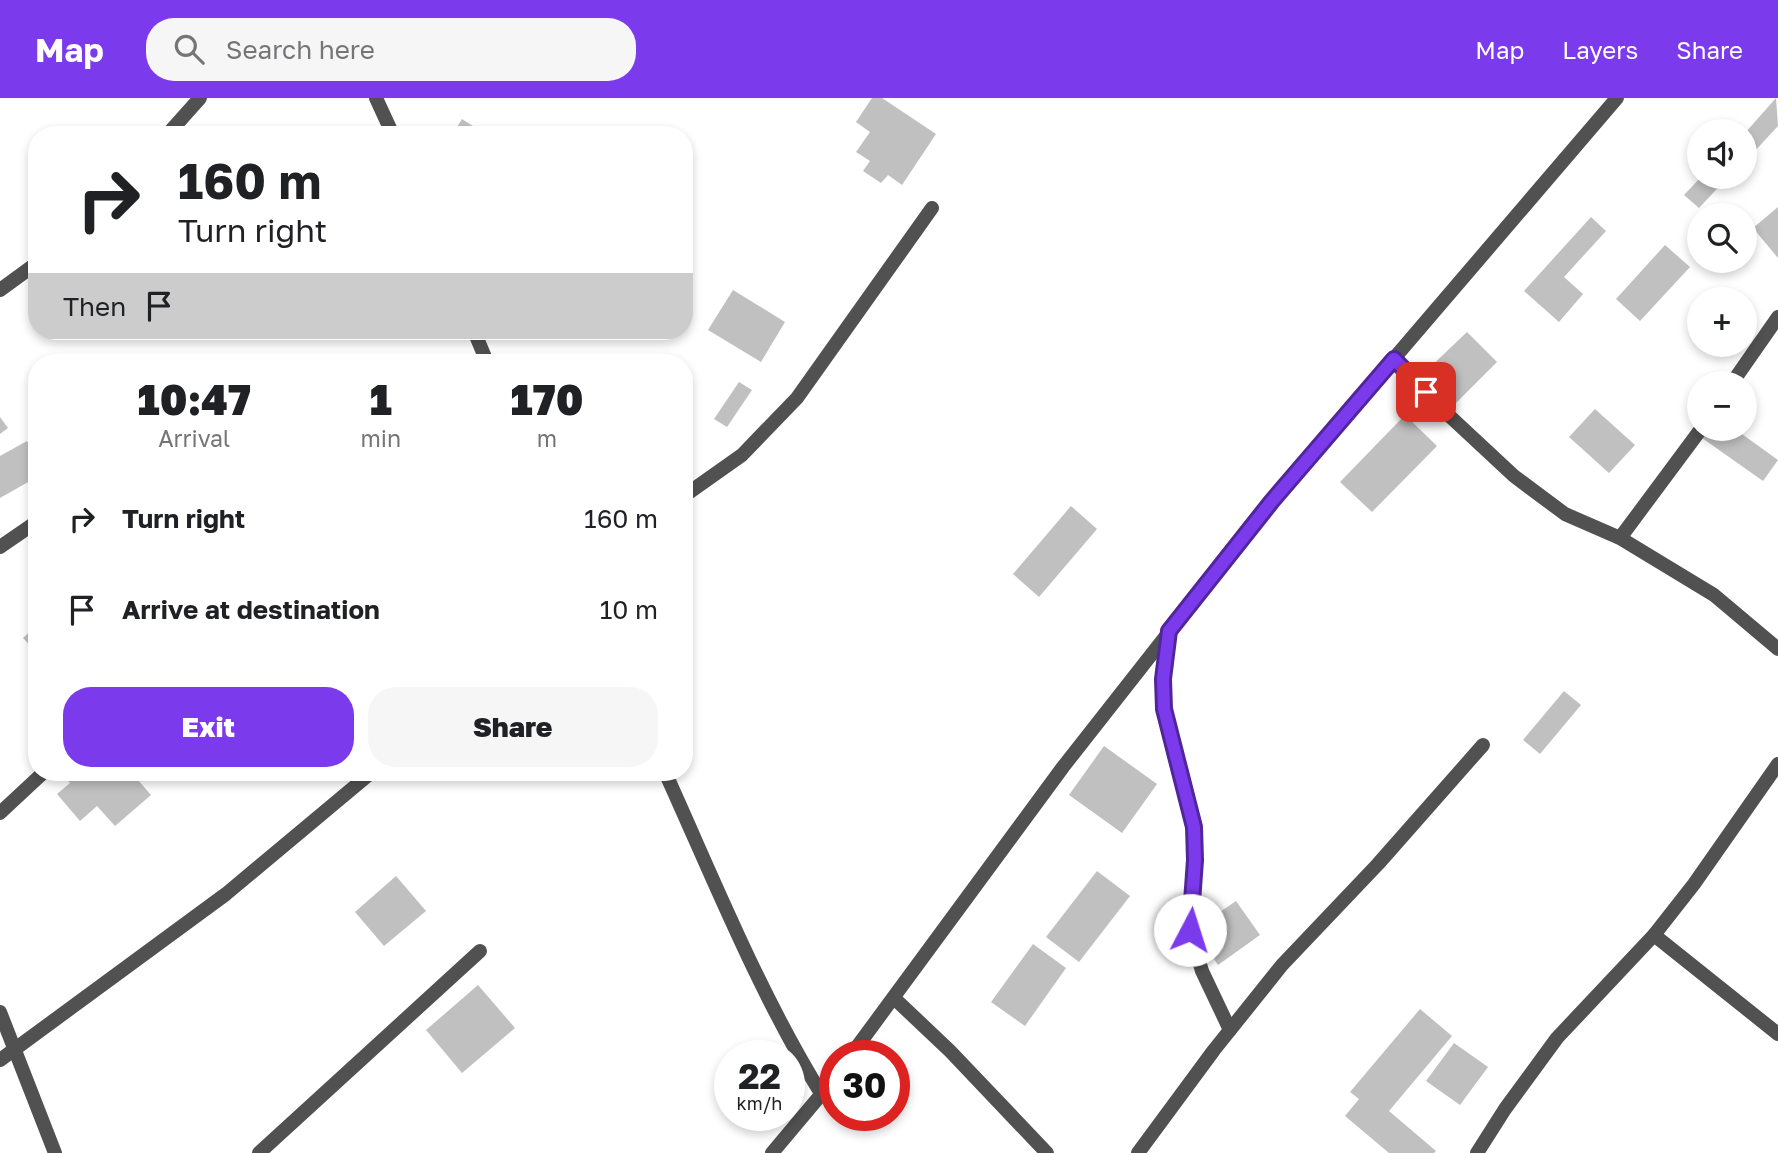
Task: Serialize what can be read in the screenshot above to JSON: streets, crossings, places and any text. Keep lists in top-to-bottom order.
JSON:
{
  "page": {
    "header": "Map",
    "search": "Search here",
    "nav": ["Map", "Layers", "Share"],
    "map_buttons": ["+", "−"],
    "turn": ["160 m", "Turn right"],
    "then": "Then",
    "eta": [
      "10:47",
      "Arrival",
      "1",
      "min",
      "170",
      "m"
    ],
    "list": [
      {
        "name": "Turn right",
        "value": "160 m"
      },
      {
        "name": "Arrive at destination",
        "value": "10 m"
      }
    ],
    "buttons": ["Exit", "Share"],
    "speed": "22 km/h",
    "limit": "30"
  }
}
